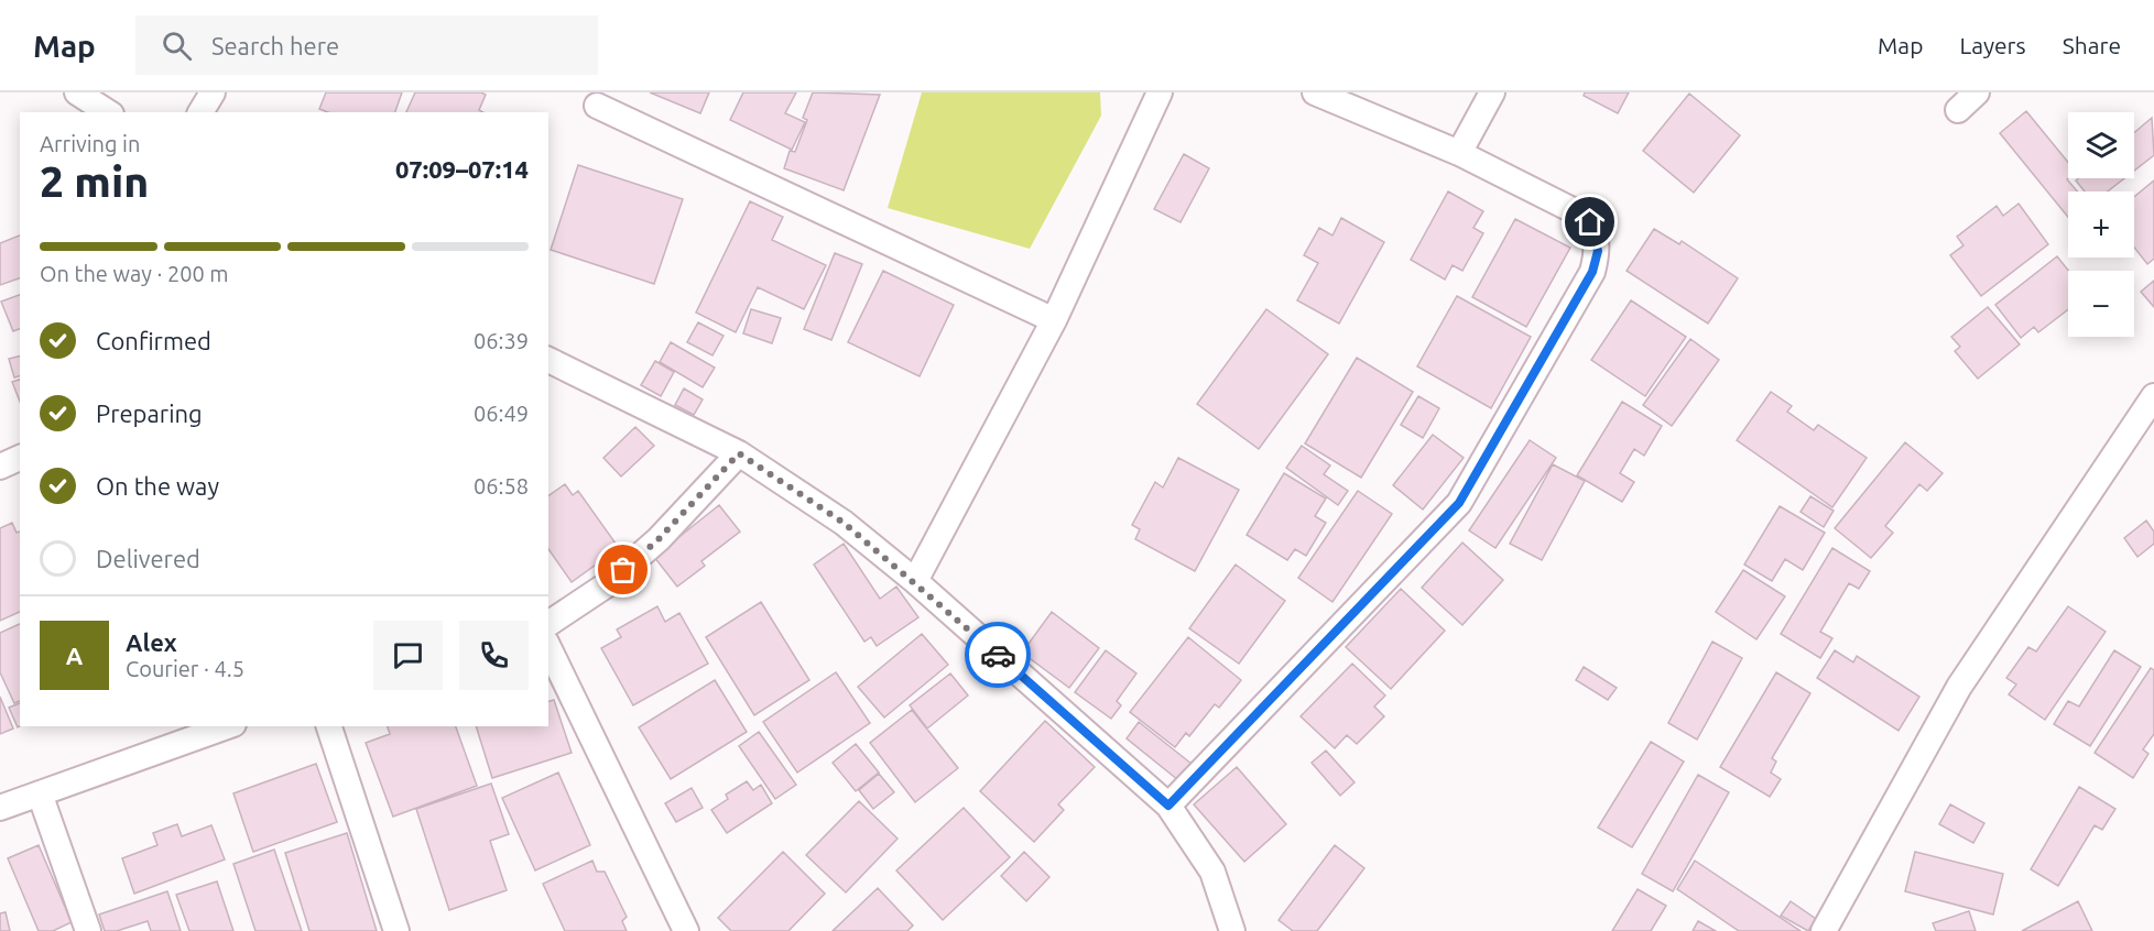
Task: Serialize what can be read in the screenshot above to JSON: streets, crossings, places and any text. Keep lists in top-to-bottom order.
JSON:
{
  "page": {
    "header": "Map",
    "search": "Search here",
    "nav": ["Map", "Layers", "Share"],
    "map_buttons": ["+", "−"],
    "heading": ["2 min", "Arriving in", "07:09–07:14"],
    "panel": ["Alex", "Courier · 4.5"],
    "bar": "On the way · 200 m",
    "list": [
      ["Confirmed", "06:39"],
      ["Preparing", "06:49"],
      ["On the way", "06:58"],
      "Delivered"
    ],
    "round": "A"
  }
}
